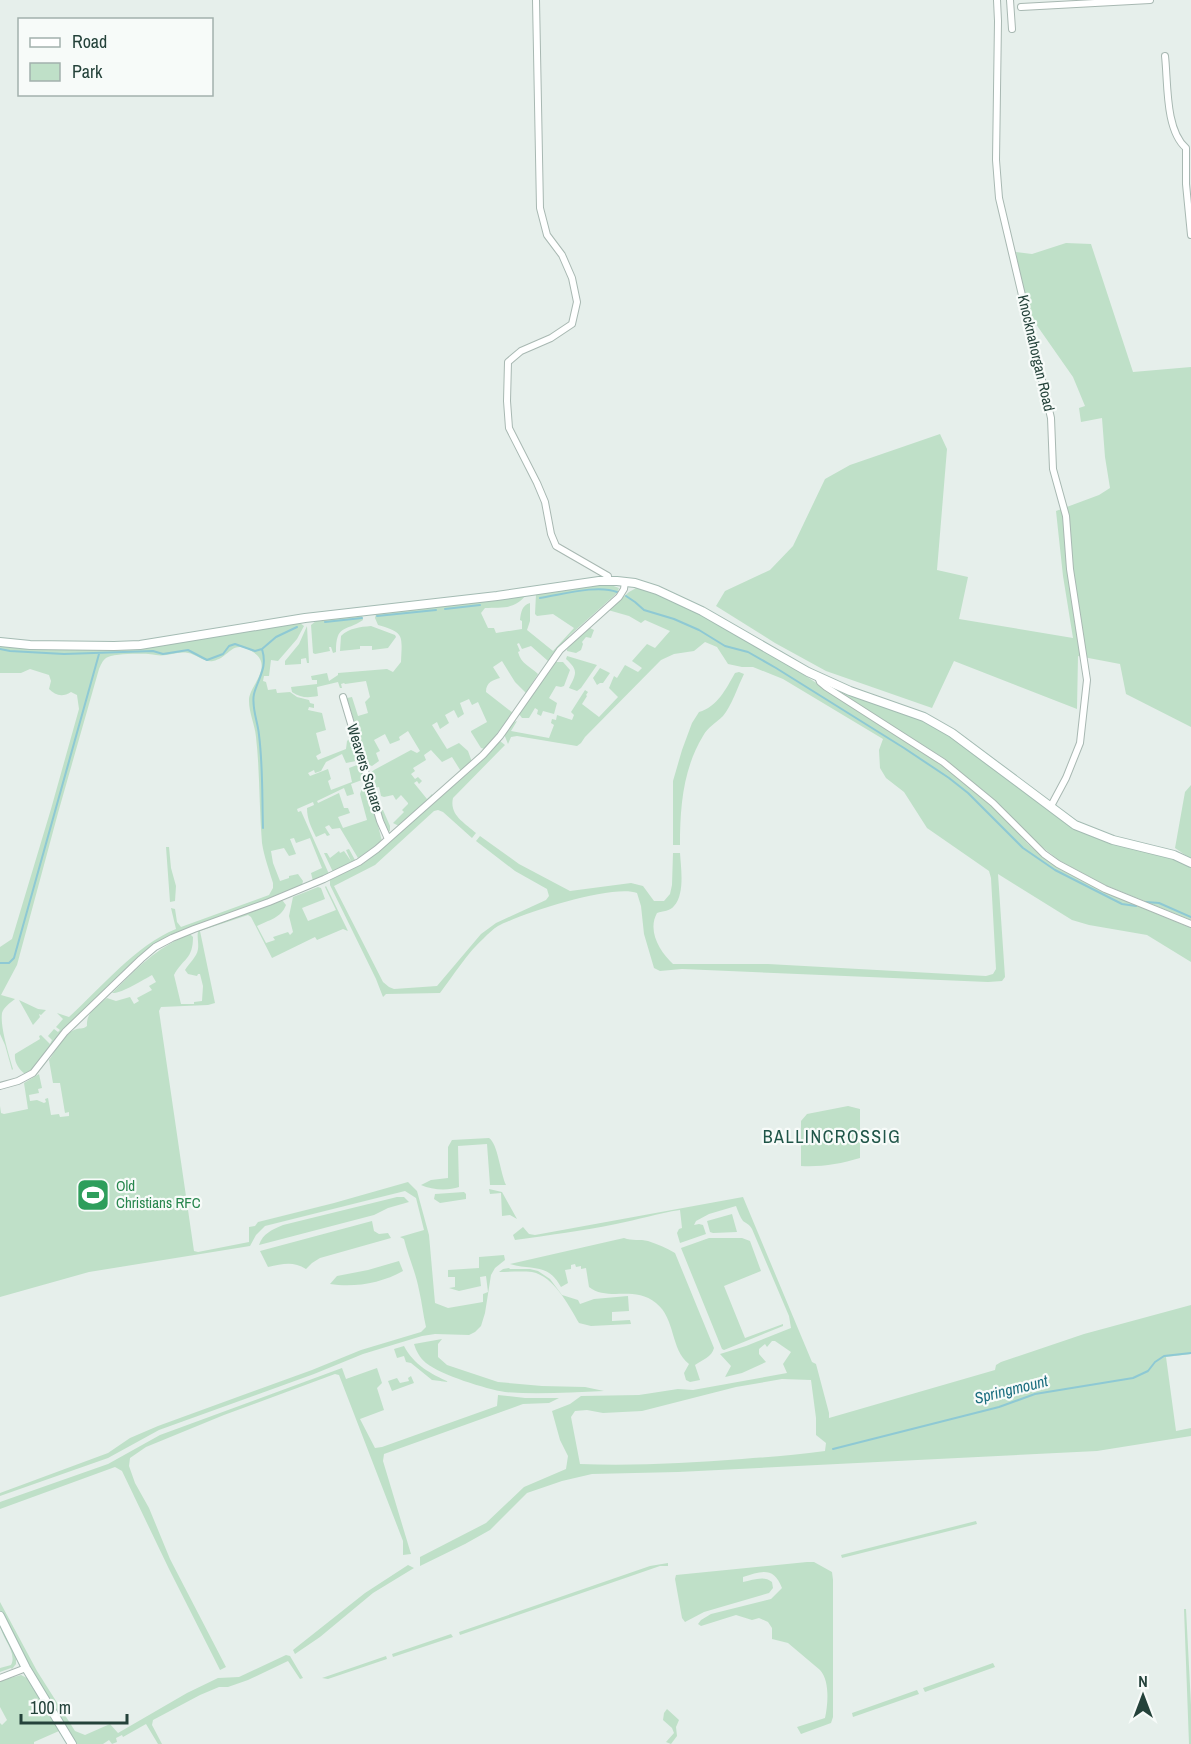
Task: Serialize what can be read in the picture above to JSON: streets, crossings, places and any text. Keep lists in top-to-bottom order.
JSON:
{
  "streets": {
    "street": ["Knocknahorgan Road", "Weavers Square"]
  },
  "districts": ["BALLINCROSSIG"],
  "water": ["Springmount"],
  "places": {
    "sports": ["Old Christians RFC"]
  },
  "legend": ["Road", "Park"],
  "scale_bar": "100 m",
  "north": "top"
}
